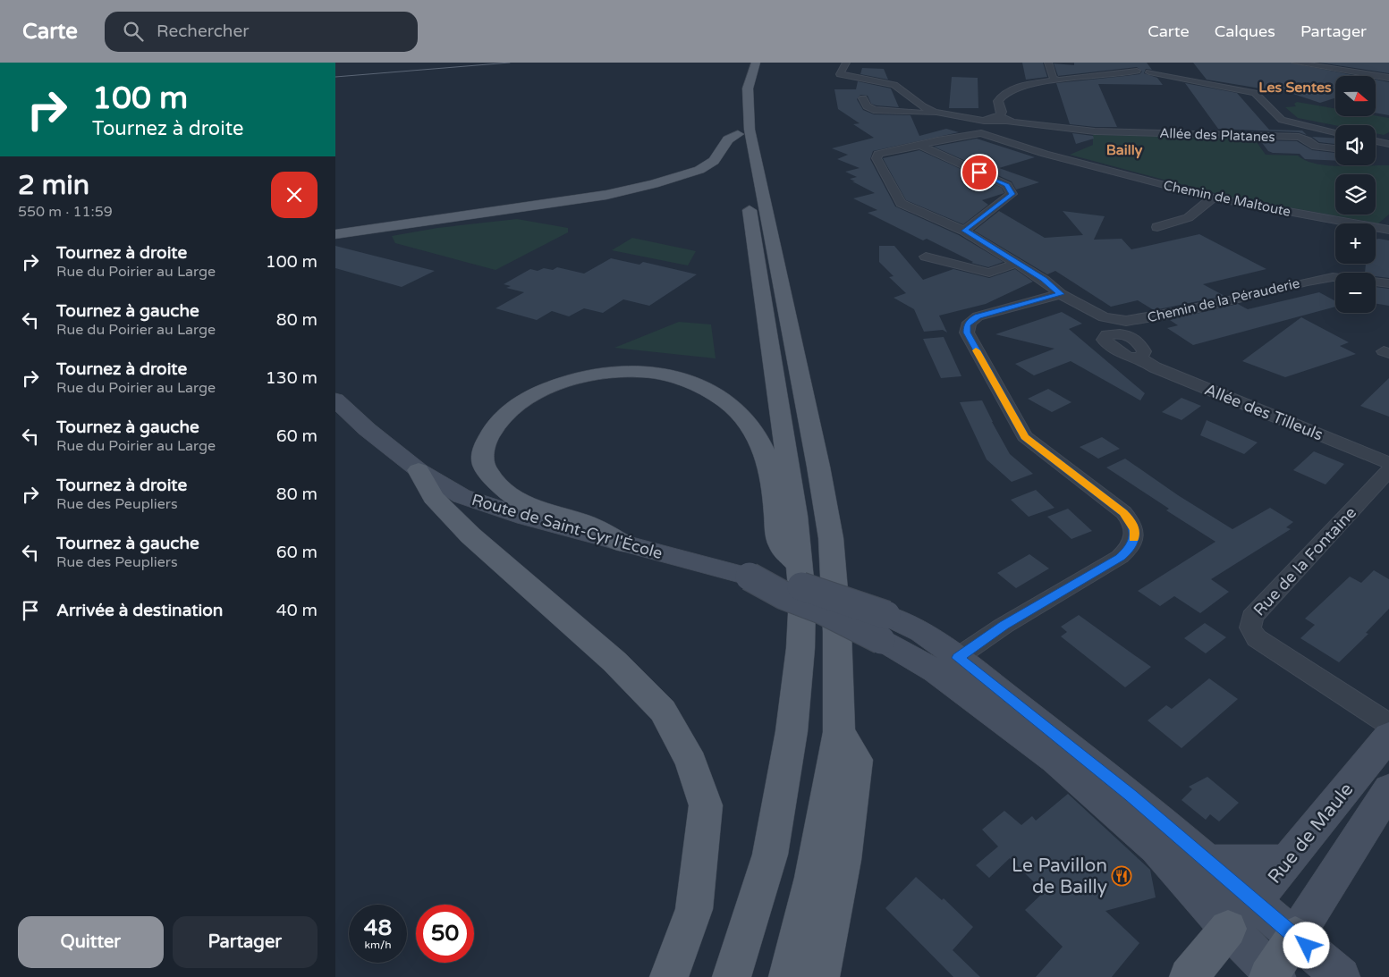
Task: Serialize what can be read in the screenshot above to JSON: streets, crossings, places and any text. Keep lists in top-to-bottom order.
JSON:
{
  "streets": {
    "main road": ["Route de Saint-Cyr l'École", "Rue de Maule"],
    "street": [
      "Allée des Platanes",
      "Chemin de Maltoute",
      "Chemin de la Pérauderie",
      "Allée des Tilleuls",
      "Rue de la Fontaine"
    ]
  },
  "crossings": [
    ["Allée des Platanes", "Chemin de Maltoute"],
    ["Chemin de Maltoute", "Chemin de la Pérauderie"],
    ["Route de Saint-Cyr l'École", "Rue de Maule"]
  ],
  "districts": ["Les Sentes", "Bailly"],
  "places": {
    "restaurant": ["Le Pavillon de Bailly"]
  },
  "north": "right",
  "page": {
    "header": "Carte",
    "search": "Rechercher",
    "nav": ["Carte", "Calques", "Partager"],
    "turn": ["100 m", "Tournez à droite"],
    "map_buttons": ["+", "−"],
    "heading": ["2 min", "550 m · 11:59"],
    "list": [
      {
        "name": "Tournez à droite",
        "note": "Rue du Poirier au Large",
        "value": "100 m"
      },
      {
        "name": "Tournez à gauche",
        "note": "Rue du Poirier au Large",
        "value": "80 m"
      },
      {
        "name": "Tournez à droite",
        "note": "Rue du Poirier au Large",
        "value": "130 m"
      },
      {
        "name": "Tournez à gauche",
        "note": "Rue du Poirier au Large",
        "value": "60 m"
      },
      {
        "name": "Tournez à droite",
        "note": "Rue des Peupliers",
        "value": "80 m"
      },
      {
        "name": "Tournez à gauche",
        "note": "Rue des Peupliers",
        "value": "60 m"
      },
      {
        "name": "Arrivée à destination",
        "value": "40 m"
      }
    ],
    "speed": "48 km/h",
    "limit": "50",
    "buttons": ["Quitter", "Partager"]
  }
}
